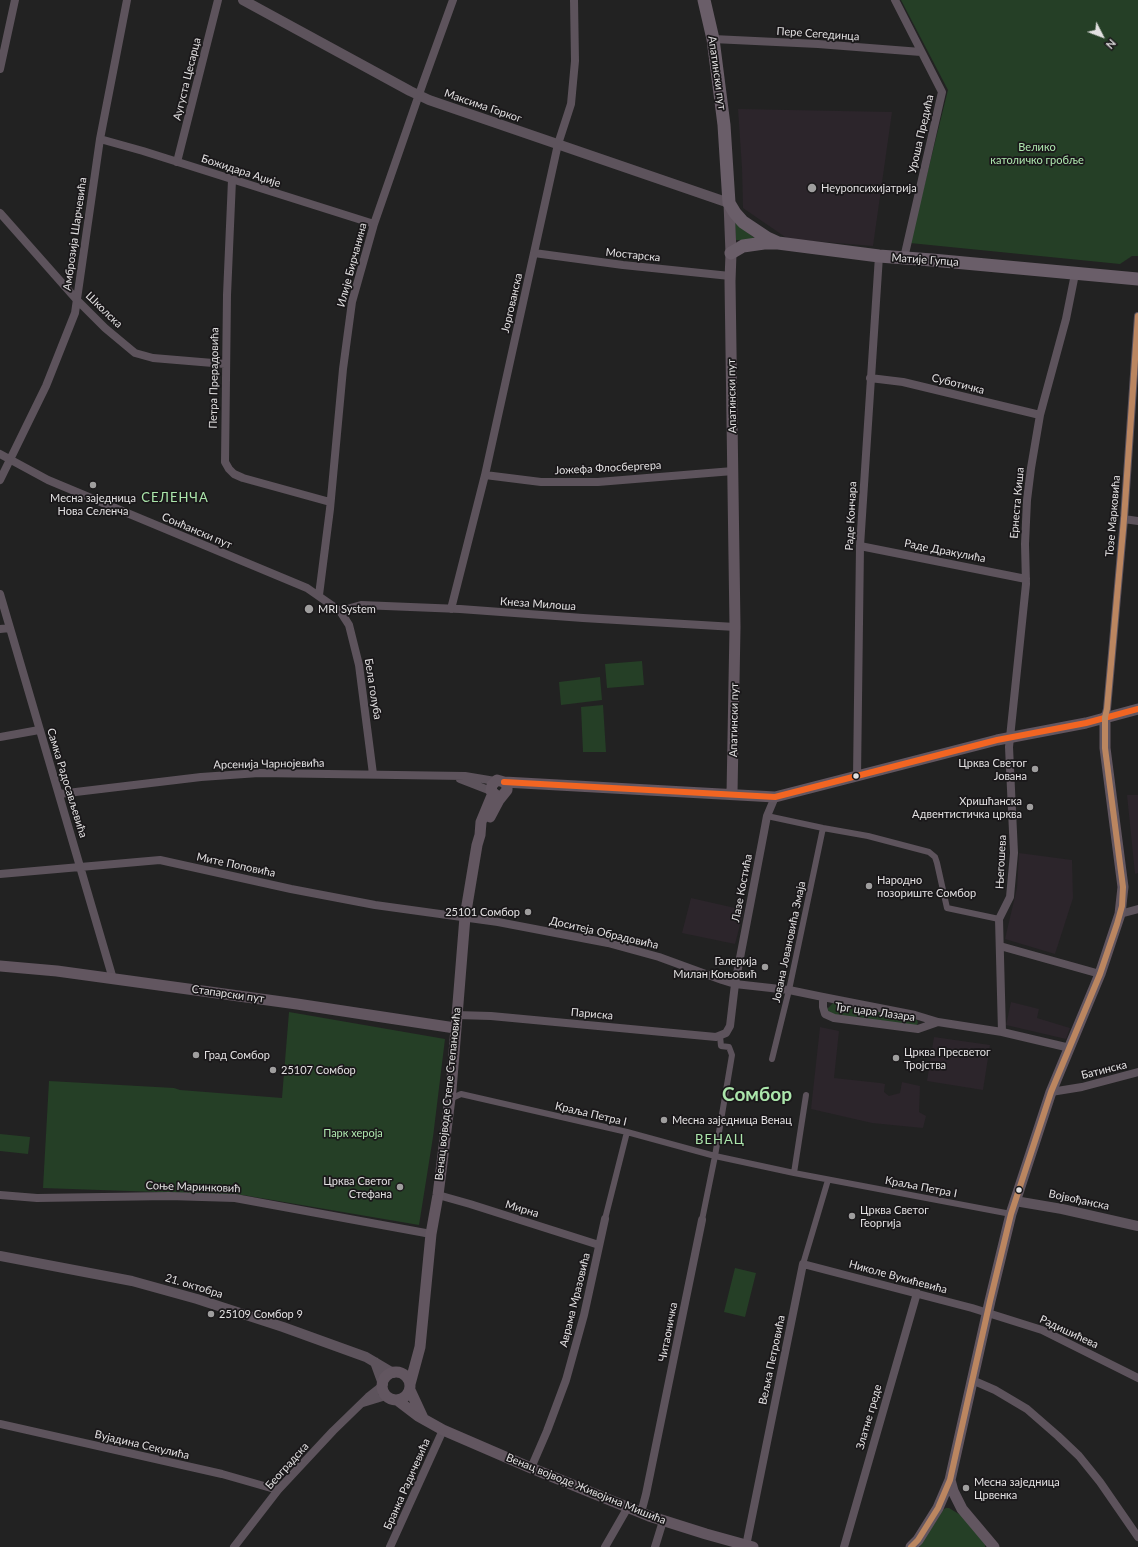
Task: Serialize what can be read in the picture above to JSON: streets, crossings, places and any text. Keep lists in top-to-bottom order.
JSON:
{
  "streets": {
    "main road": [
      "Апатински пут",
      "Матије Гупца",
      "Стапарски пут",
      "Венац војводе Степе Степановића",
      "Венац војводе Живојина Мишића"
    ],
    "street": [
      "Пере Сегединца",
      "Аугуста Цесарца",
      "Максима Горког",
      "Уроша Предића",
      "Божидара Аџије",
      "Амброзија Шарчевића",
      "Мостарска",
      "Илије Бирчанина",
      "Јоргованска",
      "Школска",
      "Петра Прерадовића",
      "Суботичка",
      "Јожефа Флосбергера",
      "Ернеста Киша",
      "Раде Кончара",
      "Тозе Марковића",
      "Сонћански пут",
      "Раде Дракулића",
      "Кнеза Милоша",
      "Бела голуба",
      "Арсенија Чарнојевића",
      "Самка Радосављевића",
      "Његошева",
      "Мите Поповића",
      "Лазе Костића",
      "Доситеја Обрадовића",
      "Јована Јовановића Змаја",
      "Трг цара Лазара",
      "Париска",
      "Батинска",
      "Краља Петра I",
      "Соње Маринковић",
      "Војвођанска",
      "Мирна",
      "Николе Вукићевића",
      "21. октобра",
      "Аврама Мразовића",
      "Читаоничка",
      "Радишићева",
      "Вељка Петровића",
      "Златне греде",
      "Вујадина Секулића",
      "Београдска",
      "Бранка Радичевића"
    ]
  },
  "crossings": [
    ["Пере Сегединца", "Апатински пут"],
    ["Пере Сегединца", "Уроша Предића"],
    ["Апатински пут", "Максима Горког"],
    ["Апатински пут", "Мостарска"],
    ["Апатински пут", "Матије Гупца"],
    ["Апатински пут", "Јожефа Флосбергера"],
    ["Апатински пут", "Кнеза Милоша"],
    ["Аугуста Цесарца", "Божидара Аџије"],
    ["Максима Горког", "Матије Гупца"],
    ["Максима Горког", "Илије Бирчанина"],
    ["Максима Горког", "Јоргованска"],
    ["Уроша Предића", "Матије Гупца"],
    ["Божидара Аџије", "Амброзија Шарчевића"],
    ["Божидара Аџије", "Илије Бирчанина"],
    ["Божидара Аџије", "Петра Прерадовића"],
    ["Амброзија Шарчевића", "Школска"],
    ["Амброзија Шарчевића", "Сонћански пут"],
    ["Мостарска", "Јоргованска"],
    ["Матије Гупца", "Ернеста Киша"],
    ["Матије Гупца", "Раде Кончара"],
    ["Илије Бирчанина", "Петра Прерадовића"],
    ["Илије Бирчанина", "Сонћански пут"],
    ["Јоргованска", "Јожефа Флосбергера"],
    ["Јоргованска", "Кнеза Милоша"],
    ["Школска", "Петра Прерадовића"],
    ["Суботичка", "Ернеста Киша"],
    ["Суботичка", "Раде Кончара"],
    ["Ернеста Киша", "Раде Дракулића"],
    ["Ернеста Киша", "Његошева"],
    ["Раде Кончара", "Раде Дракулића"],
    ["Сонћански пут", "Кнеза Милоша"],
    ["Сонћански пут", "Бела голуба"],
    ["Кнеза Милоша", "Бела голуба"],
    ["Бела голуба", "Арсенија Чарнојевића"],
    ["Арсенија Чарнојевића", "Самка Радосављевића"],
    ["Арсенија Чарнојевића", "Венац војводе Степе Степановића"],
    ["Самка Радосављевића", "Мите Поповића"],
    ["Самка Радосављевића", "Стапарски пут"],
    ["Његошева", "Трг цара Лазара"],
    ["Мите Поповића", "Доситеја Обрадовића"],
    ["Мите Поповића", "Венац војводе Степе Степановића"],
    ["Лазе Костића", "Доситеја Обрадовића"],
    ["Лазе Костића", "Париска"],
    ["Доситеја Обрадовића", "Јована Јовановића Змаја"],
    ["Доситеја Обрадовића", "Трг цара Лазара"],
    ["Доситеја Обрадовића", "Венац војводе Степе Степановића"],
    ["Стапарски пут", "Венац војводе Степе Степановића"],
    ["Париска", "Венац војводе Степе Степановића"],
    ["Венац војводе Степе Степановића", "Соње Маринковић"],
    ["Венац војводе Степе Степановића", "Мирна"],
    ["Венац војводе Степе Степановића", "21. октобра"],
    ["Венац војводе Степе Степановића", "Београдска"],
    ["Венац војводе Степе Степановића", "Венац војводе Живојина Мишића"],
    ["Краља Петра I", "Аврама Мразовића"],
    ["Краља Петра I", "Читаоничка"],
    ["Краља Петра I", "Вељка Петровића"],
    ["Мирна", "Аврама Мразовића"],
    ["Николе Вукићевића", "Радишићева"],
    ["Николе Вукићевића", "Вељка Петровића"],
    ["Николе Вукићевића", "Златне греде"],
    ["21. октобра", "Београдска"],
    ["21. октобра", "Венац војводе Живојина Мишића"],
    ["Аврама Мразовића", "Венац војводе Живојина Мишића"],
    ["Читаоничка", "Венац војводе Живојина Мишића"],
    ["Вељка Петровића", "Венац војводе Живојина Мишића"],
    ["Вујадина Секулића", "Београдска"],
    ["Београдска", "Венац војводе Живојина Мишића"],
    ["Бранка Радичевића", "Венац војводе Живојина Мишића"]
  ],
  "districts": ["СЕЛЕНЧА", "Сомбор", "ВЕНАЦ"],
  "parks": ["Велико католичко гробље", "Парк хероја"],
  "places": [
    "Неуропсихијатрија",
    "Месна заједница Нова Селенча",
    "MRI System",
    "Црква Светог Јована",
    "Хришћанска Адвентистичка црква",
    "Народно позориште Сомбор",
    "25101 Сомбор",
    "Галерија Милан Коњовић",
    "Град Сомбор",
    "Црква Пресветог Тројства",
    "25107 Сомбор",
    "Месна заједница Венац",
    "Црква Светог Стефана",
    "Црква Светог Георгија",
    "25109 Сомбор 9",
    "Месна заједница Црвенка"
  ],
  "north": "bottom right"
}
